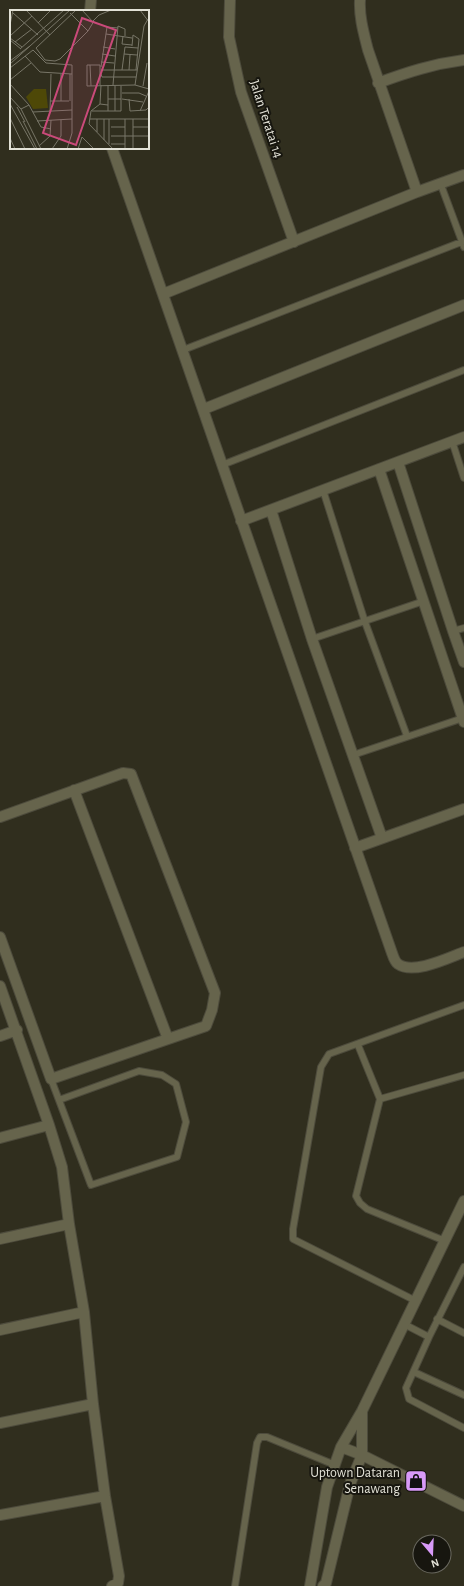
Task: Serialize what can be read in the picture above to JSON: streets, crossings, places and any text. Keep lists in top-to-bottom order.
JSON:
{
  "streets": {
    "street": ["Jalan Teratai 14"]
  },
  "places": {
    "shop": ["Uptown Dataran Senawang"]
  },
  "north": "bottom"
}
